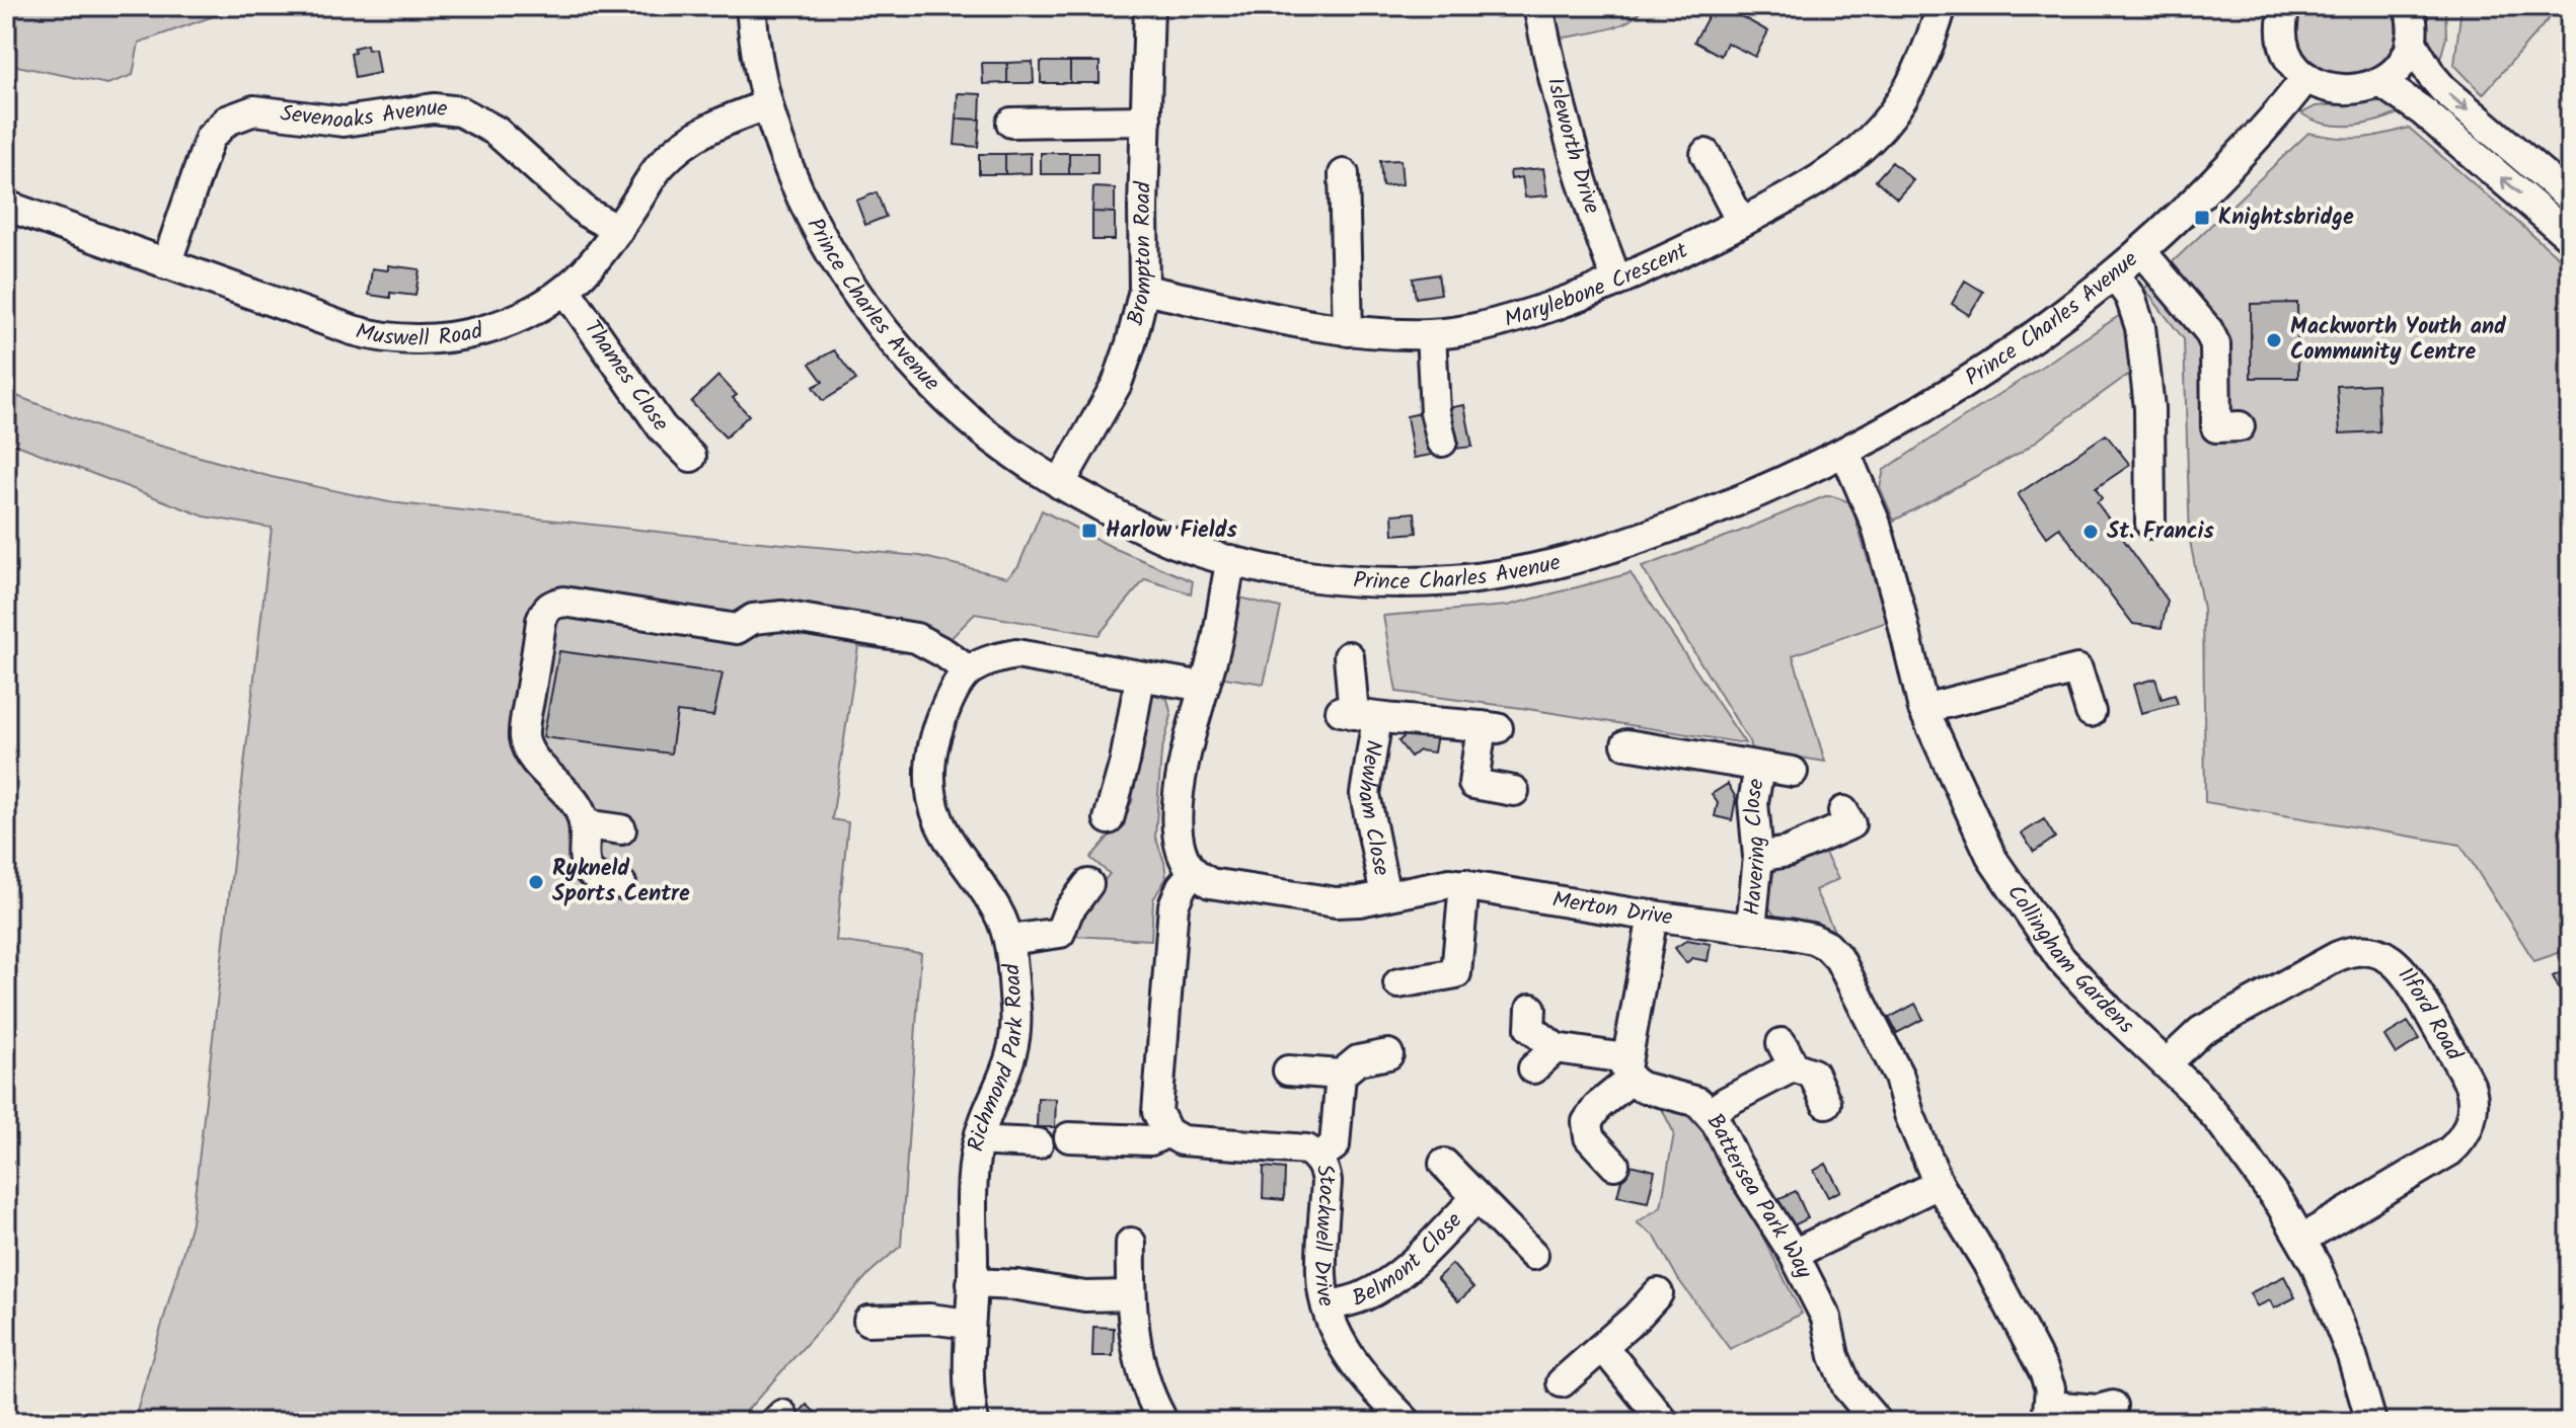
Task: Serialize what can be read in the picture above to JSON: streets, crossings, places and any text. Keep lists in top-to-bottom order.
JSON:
{
  "streets": {
    "street": [
      "Sevenoaks Avenue",
      "Isleworth Drive",
      "Brompton Road",
      "Marylebone Crescent",
      "Prince Charles Avenue",
      "Muswell Road",
      "Thames Close",
      "Newham Close",
      "Havering Close",
      "Merton Drive",
      "Collingham Gardens",
      "Ilford Road",
      "Richmond Park Road",
      "Battersea Park Way",
      "Stockwell Drive",
      "Belmont Close"
    ]
  },
  "crossings": [
    ["Sevenoaks Avenue", "Muswell Road"],
    ["Isleworth Drive", "Marylebone Crescent"],
    ["Brompton Road", "Marylebone Crescent"],
    ["Brompton Road", "Prince Charles Avenue"],
    ["Prince Charles Avenue", "Muswell Road"],
    ["Prince Charles Avenue", "Collingham Gardens"],
    ["Muswell Road", "Thames Close"],
    ["Newham Close", "Merton Drive"],
    ["Havering Close", "Merton Drive"],
    ["Collingham Gardens", "Ilford Road"],
    ["Stockwell Drive", "Belmont Close"]
  ],
  "places": {
    "transit": ["Knightsbridge", "Harlow Fields"],
    "other": ["Mackworth Youth and Community Centre", "St. Francis", "Rykneld Sports Centre"]
  }
}
